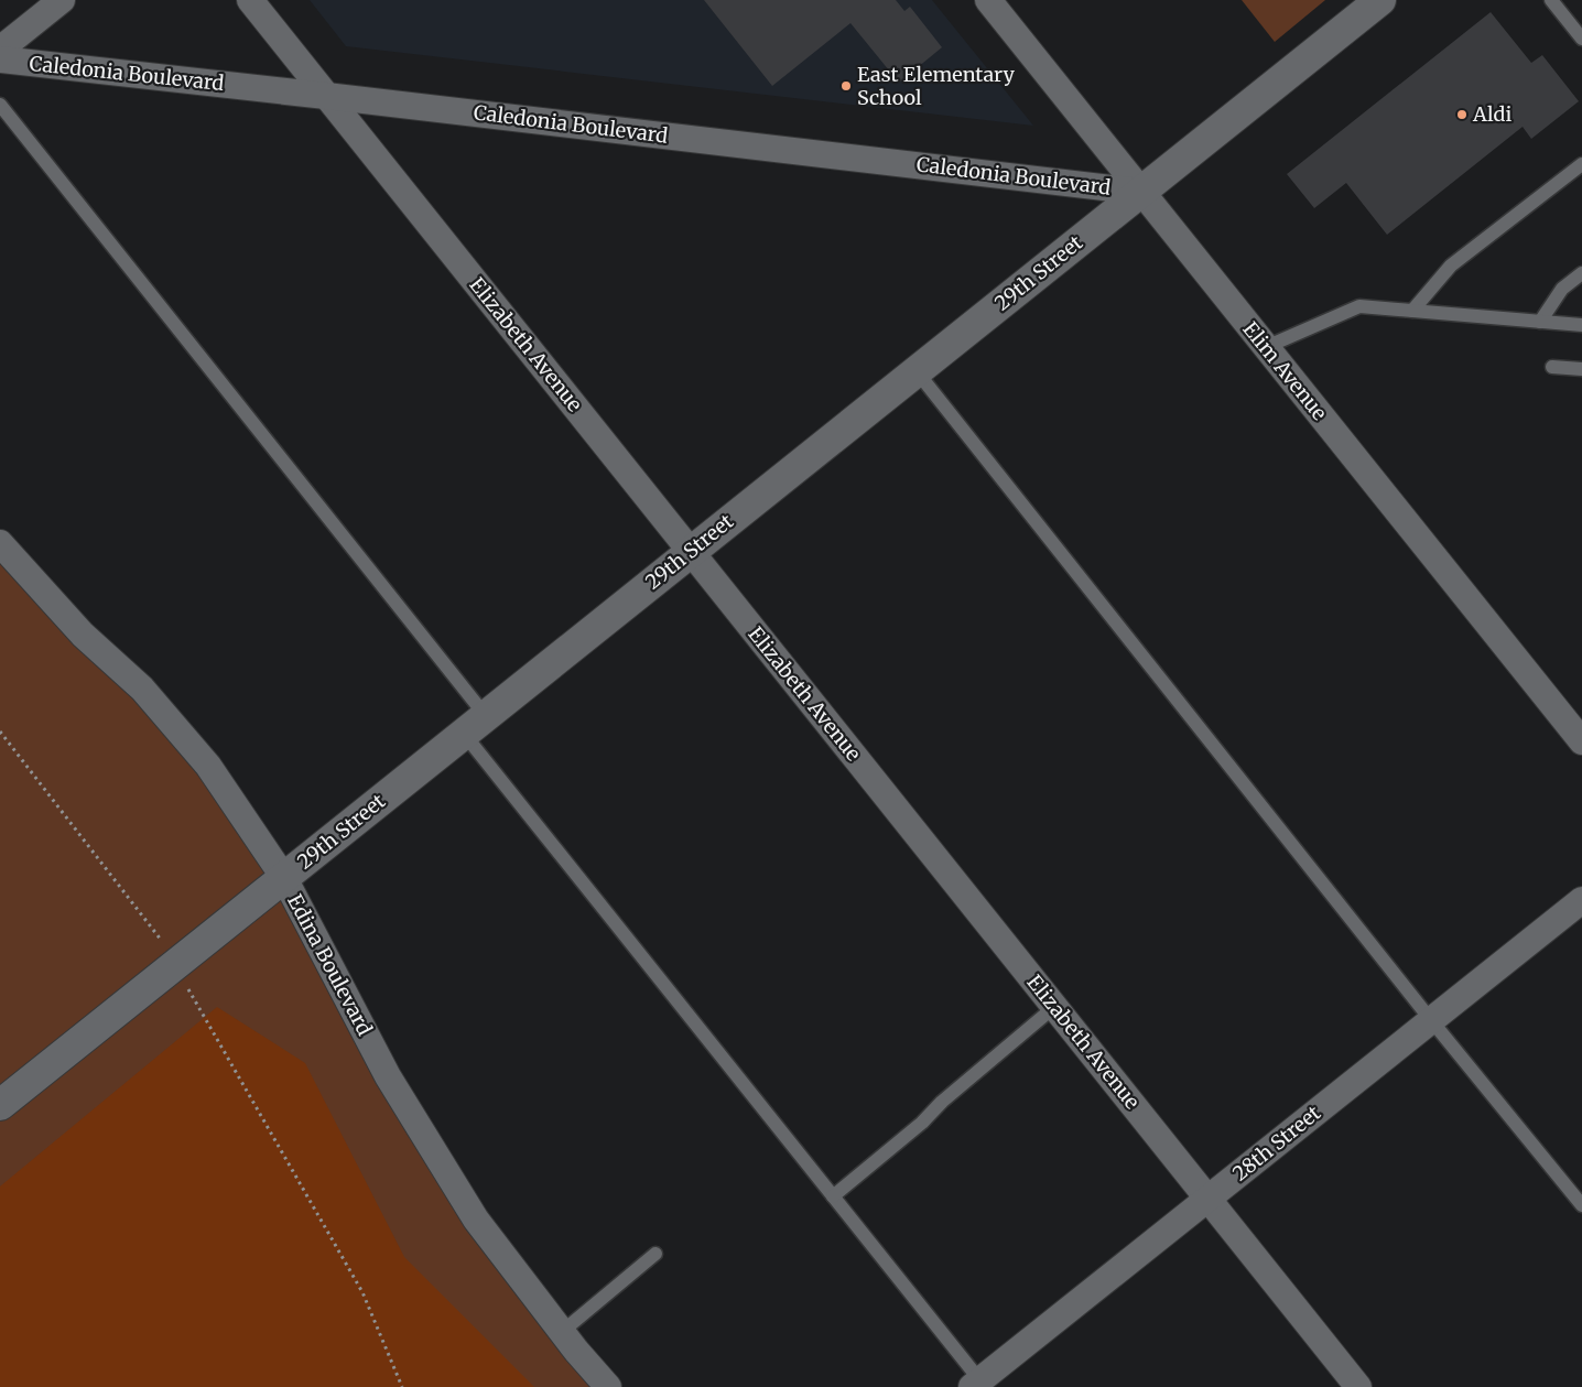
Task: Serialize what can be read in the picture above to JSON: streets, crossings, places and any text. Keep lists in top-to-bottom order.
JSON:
{
  "streets": {
    "street": [
      "Caledonia Boulevard",
      "29th Street",
      "Elizabeth Avenue",
      "Elim Avenue",
      "Edina Boulevard",
      "28th Street"
    ]
  },
  "crossings": [
    ["Caledonia Boulevard", "29th Street"],
    ["Caledonia Boulevard", "Elizabeth Avenue"],
    ["Caledonia Boulevard", "Elim Avenue"],
    ["29th Street", "Elizabeth Avenue"],
    ["29th Street", "Elim Avenue"],
    ["29th Street", "Edina Boulevard"],
    ["Elizabeth Avenue", "28th Street"]
  ],
  "places": ["East Elementary School", "Aldi"]
}
